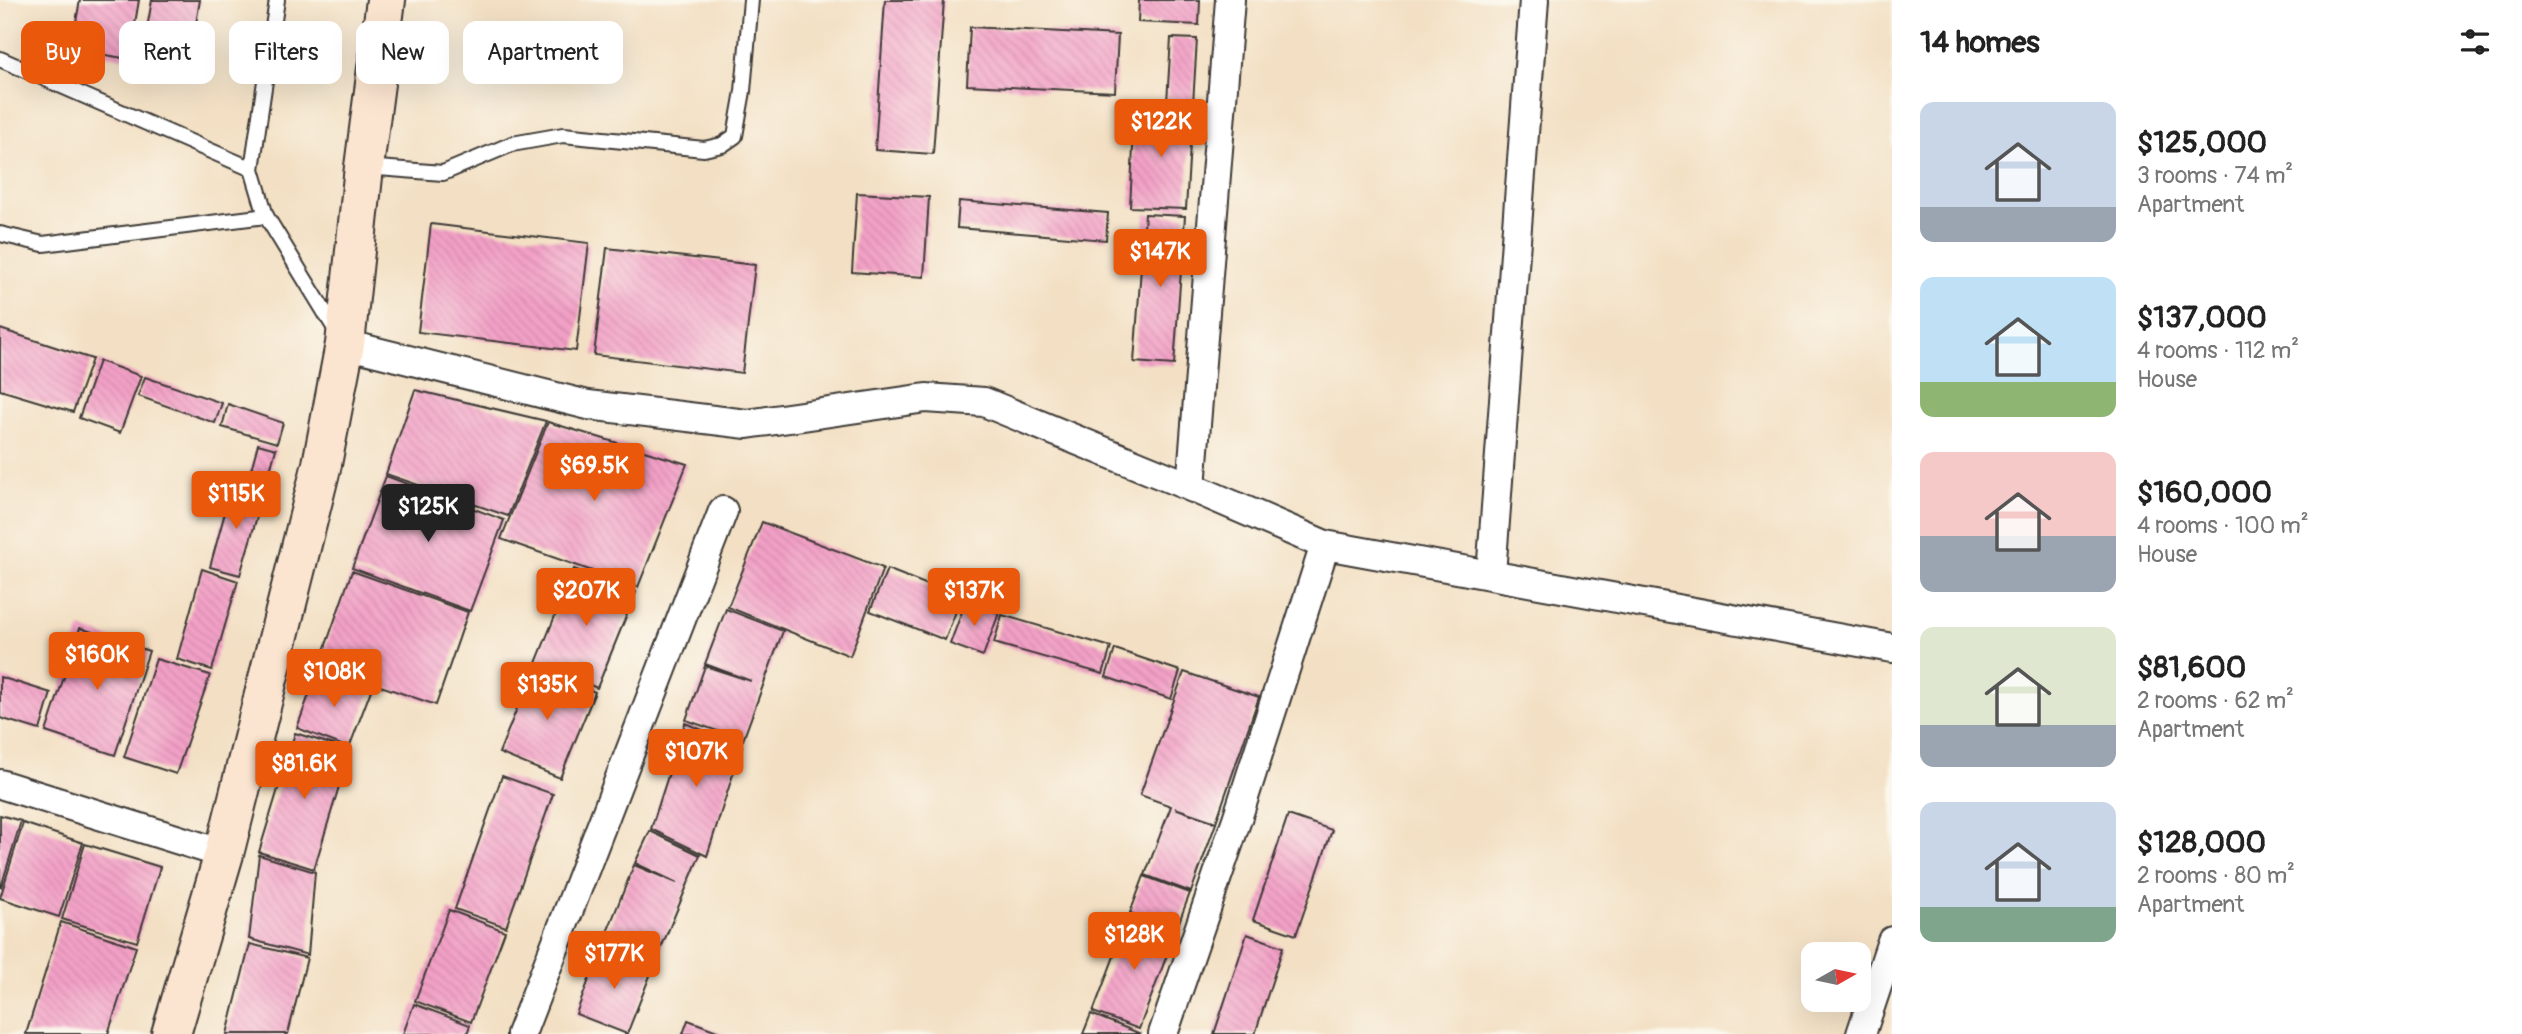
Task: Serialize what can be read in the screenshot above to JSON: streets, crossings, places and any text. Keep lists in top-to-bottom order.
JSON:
{
  "north": "right",
  "page": {
    "heading": "14 homes",
    "chip": [
      "Buy",
      "Rent",
      "Filters",
      "New",
      "Apartment"
    ],
    "list": [
      {
        "name": "$125,000",
        "note": "3 rooms · 74 m² · Apartment"
      },
      {
        "name": "$137,000",
        "note": "4 rooms · 112 m² · House"
      },
      {
        "name": "$160,000",
        "note": "4 rooms · 100 m² · House"
      },
      {
        "name": "$81,600",
        "note": "2 rooms · 62 m² · Apartment"
      },
      {
        "name": "$128,000",
        "note": "2 rooms · 80 m² · Apartment"
      }
    ],
    "price": [
      "$122K",
      "$147K",
      "$69.5K",
      "$115K",
      "$125K",
      "$207K",
      "$137K",
      "$160K",
      "$108K",
      "$135K",
      "$107K",
      "$81.6K",
      "$128K",
      "$177K"
    ]
  }
}
